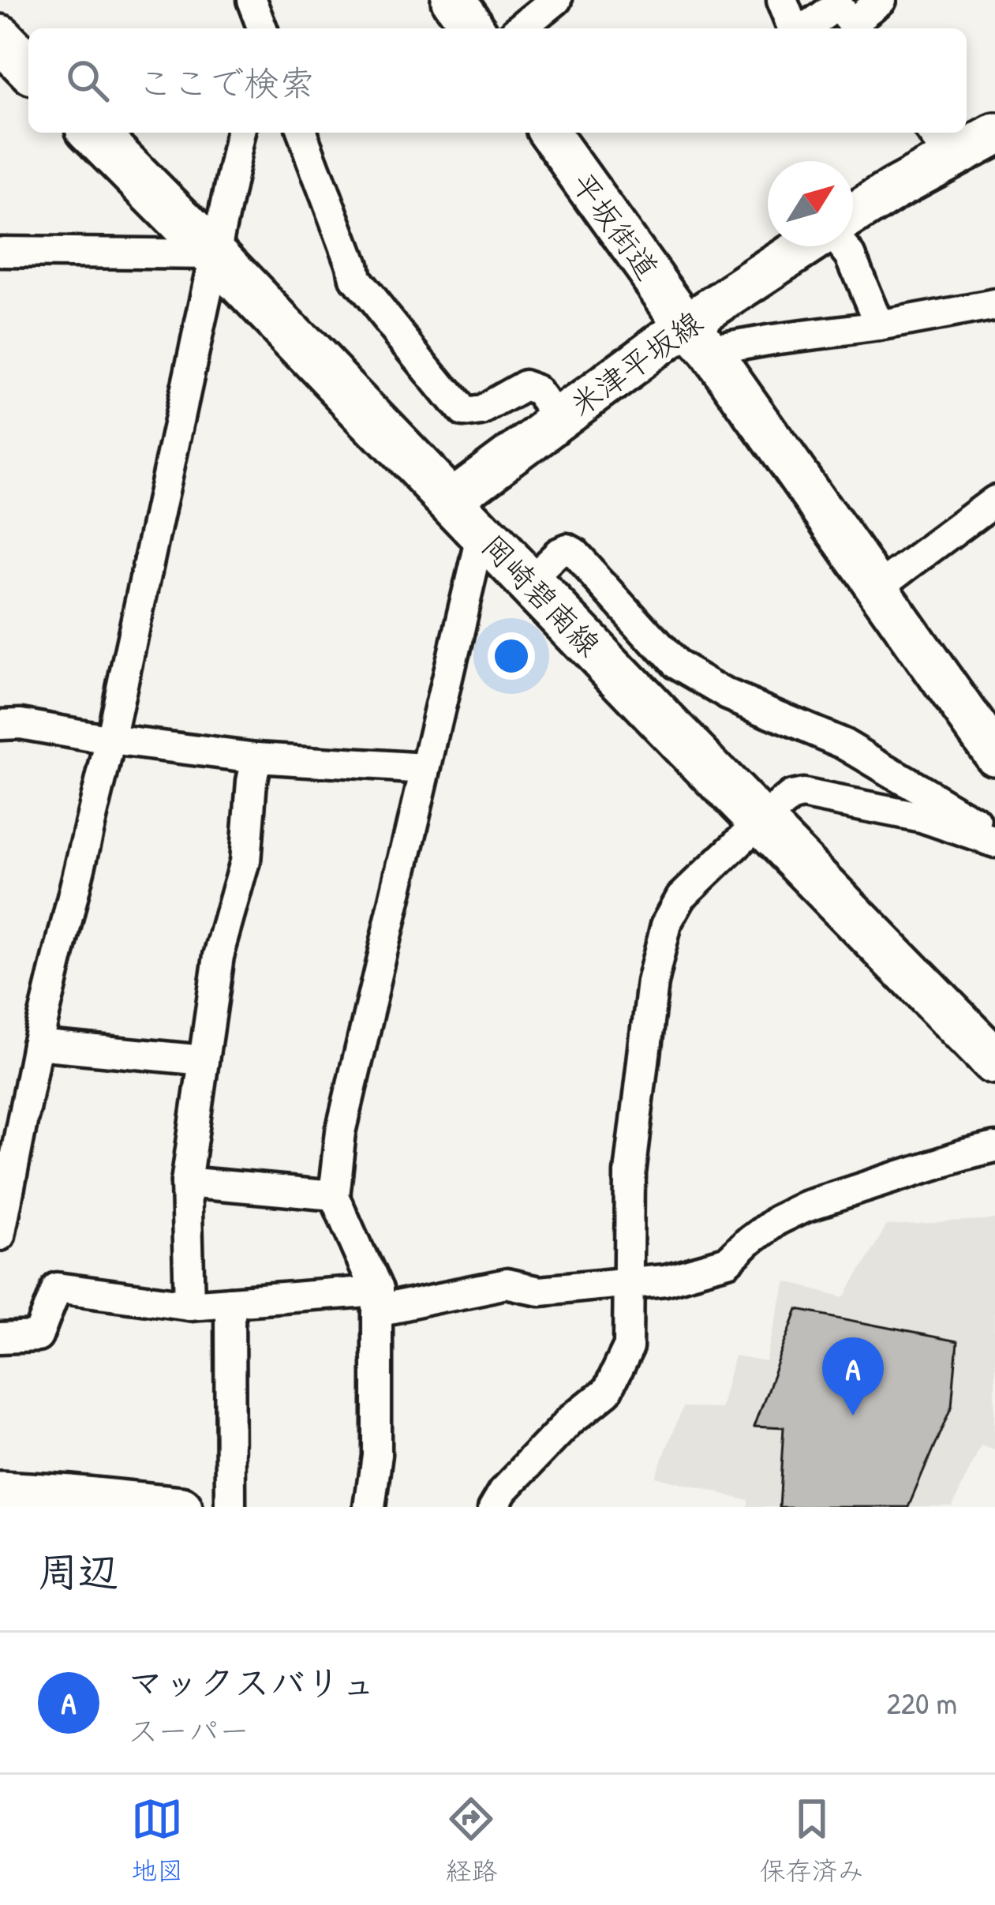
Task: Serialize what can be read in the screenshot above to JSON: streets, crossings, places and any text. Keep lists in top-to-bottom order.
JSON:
{
  "streets": {
    "main road": ["平坂街道", "米津平坂線", "岡崎碧南線"]
  },
  "crossings": [
    ["平坂街道", "米津平坂線"],
    ["米津平坂線", "岡崎碧南線"]
  ],
  "north": "top right",
  "page": {
    "search": "ここで検索",
    "pins": "A",
    "heading": "周辺",
    "list": [
      {
        "mark": "A",
        "name": "マックスバリュ",
        "note": "スーパー",
        "value": "220 m"
      }
    ],
    "nav": ["地図", "経路", "保存済み"]
  }
}
